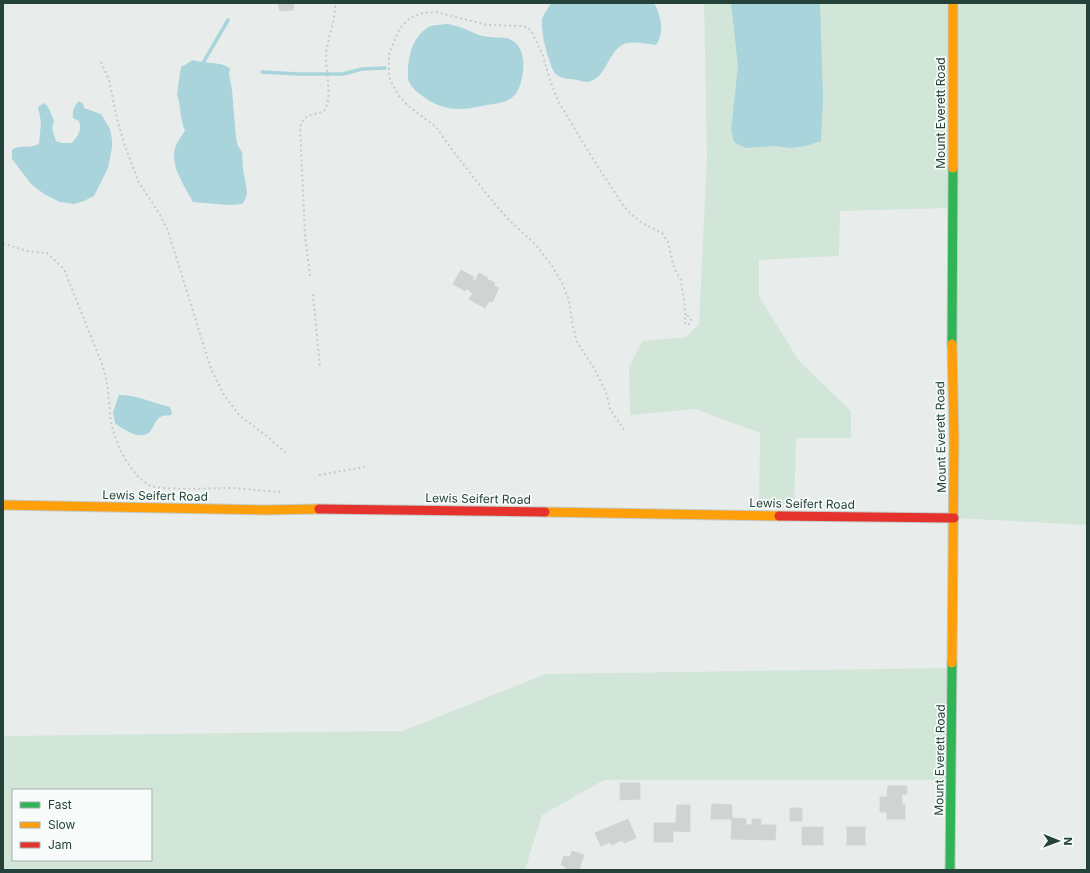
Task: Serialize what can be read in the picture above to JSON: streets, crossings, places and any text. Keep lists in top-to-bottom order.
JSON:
{
  "streets": {
    "street": ["Mount Everett Road", "Lewis Seifert Road"]
  },
  "crossings": [
    ["Mount Everett Road", "Lewis Seifert Road"]
  ],
  "legend": ["Fast", "Slow", "Jam"],
  "north": "right"
}
